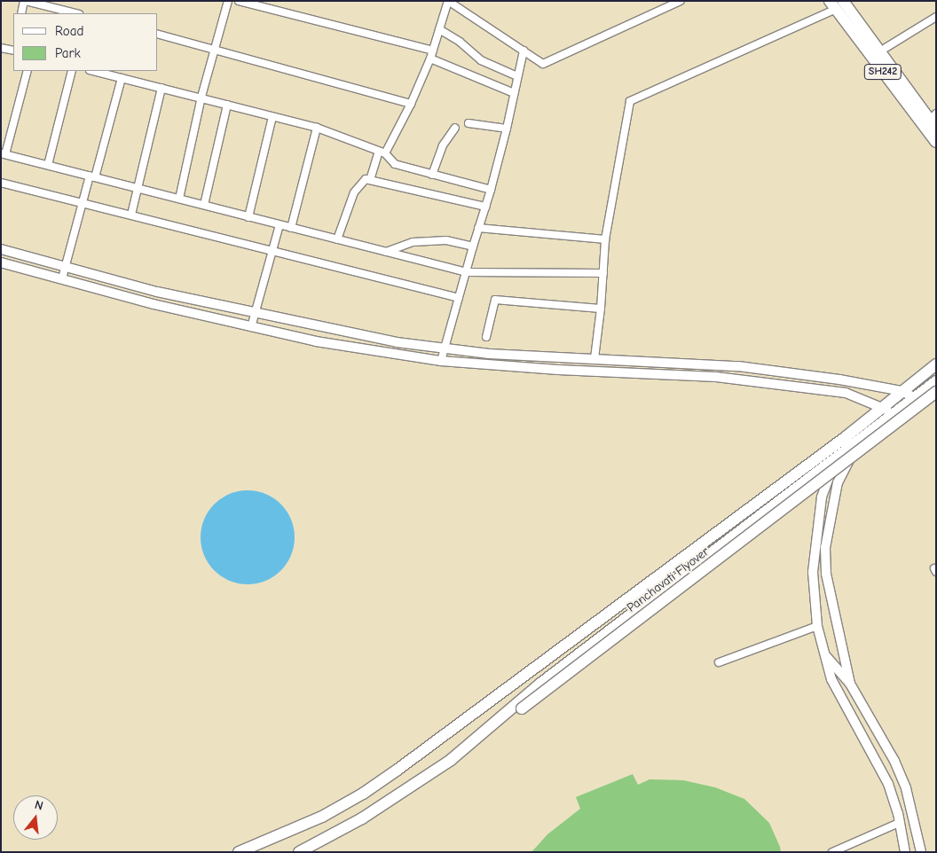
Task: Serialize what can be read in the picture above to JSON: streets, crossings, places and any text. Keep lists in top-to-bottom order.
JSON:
{
  "streets": {
    "main road": ["SH242", "Panchavati Flyover"]
  },
  "legend": ["Road", "Park"],
  "north": "top"
}
